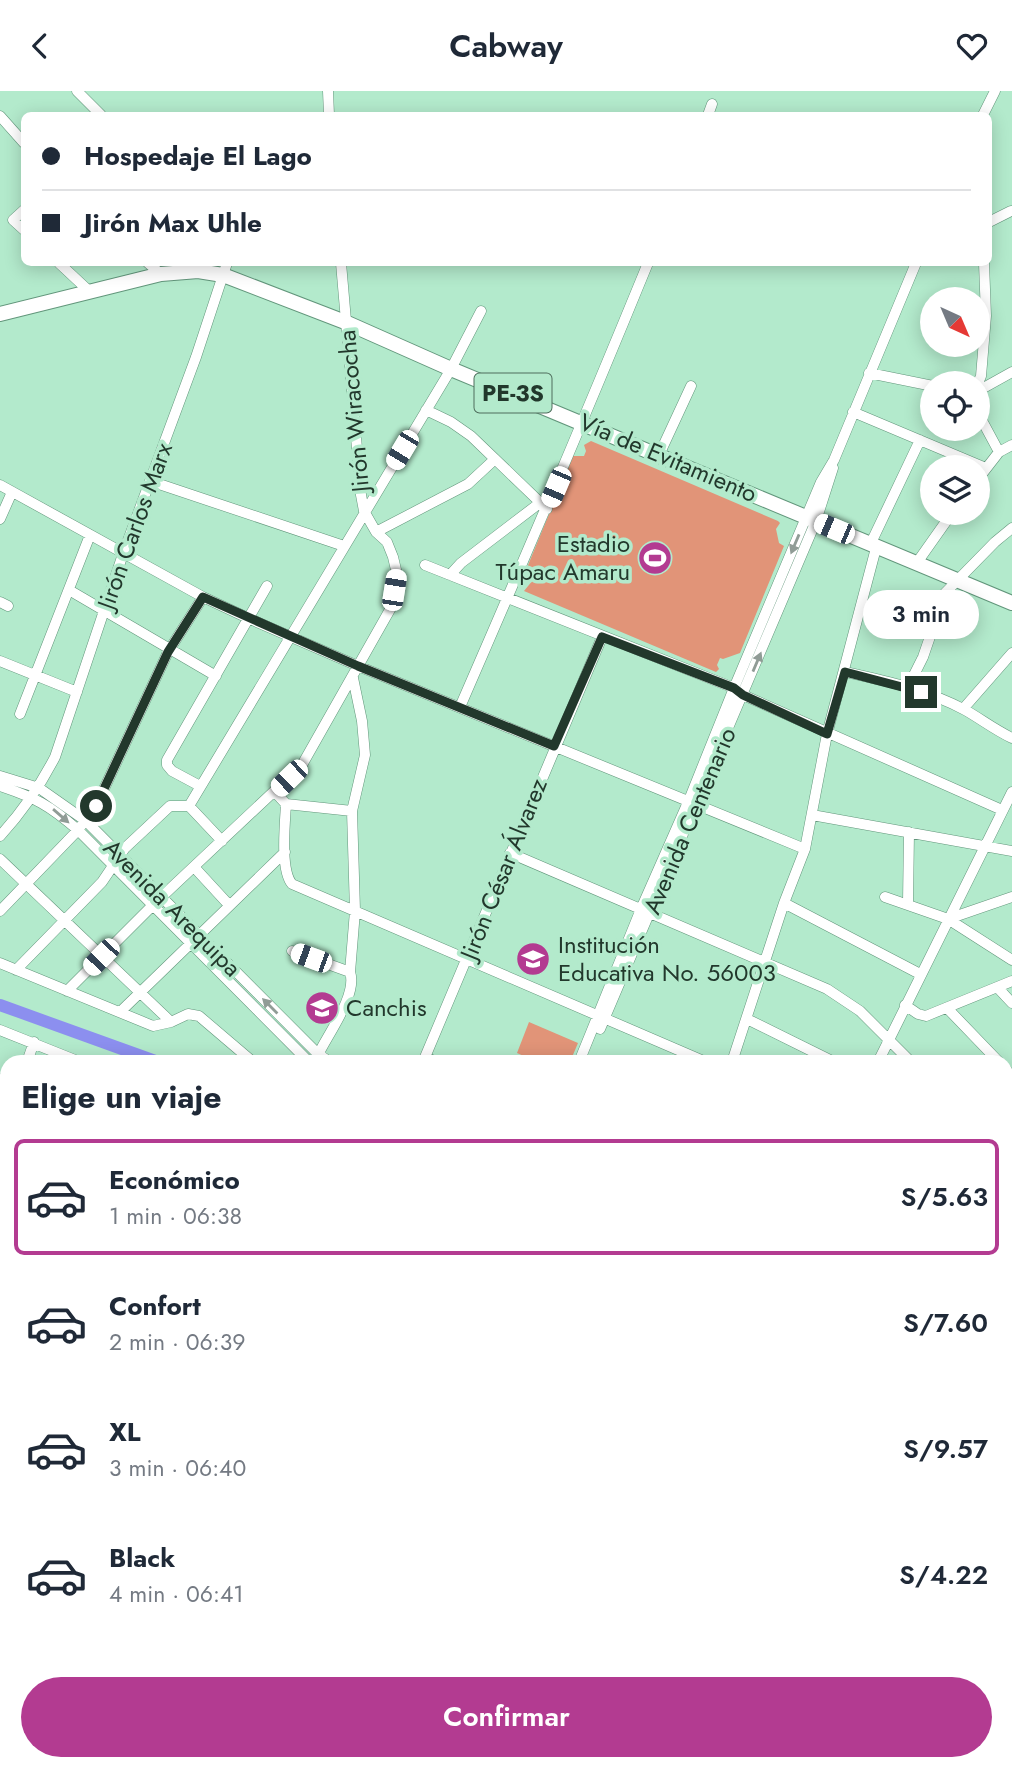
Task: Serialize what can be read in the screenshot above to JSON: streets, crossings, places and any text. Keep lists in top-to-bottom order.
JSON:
{
  "streets": {
    "highway": ["PE-3S", "Vía de Evitamiento"],
    "street": [
      "Jirón Wiracocha",
      "Jirón Carlos Marx",
      "Avenida Centenario",
      "Jirón César Álvarez",
      "Avenida Arequipa"
    ]
  },
  "crossings": [
    ["Jirón Wiracocha", "Vía de Evitamiento"],
    ["Jirón Wiracocha", "Avenida Arequipa"],
    ["Vía de Evitamiento", "Jirón Carlos Marx"],
    ["Vía de Evitamiento", "Avenida Centenario"],
    ["Jirón Carlos Marx", "Avenida Arequipa"]
  ],
  "places": {
    "sports": ["Estadio Túpac Amaru"],
    "school or university": ["Institución Educativa No. 56003", "Canchis"]
  },
  "north": "bottom right",
  "page": {
    "header": "Cabway",
    "banner": ["Hospedaje El Lago", "Jirón Max Uhle"],
    "bubble": "3 min",
    "heading": "Elige un viaje",
    "list": [
      {
        "name": "Económico",
        "note": "1 min · 06:38",
        "value": "S/5.63"
      },
      {
        "name": "Confort",
        "note": "2 min · 06:39",
        "value": "S/7.60"
      },
      {
        "name": "XL",
        "note": "3 min · 06:40",
        "value": "S/9.57"
      },
      {
        "name": "Black",
        "note": "4 min · 06:41",
        "value": "S/4.22"
      }
    ],
    "buttons": "Confirmar"
  }
}
